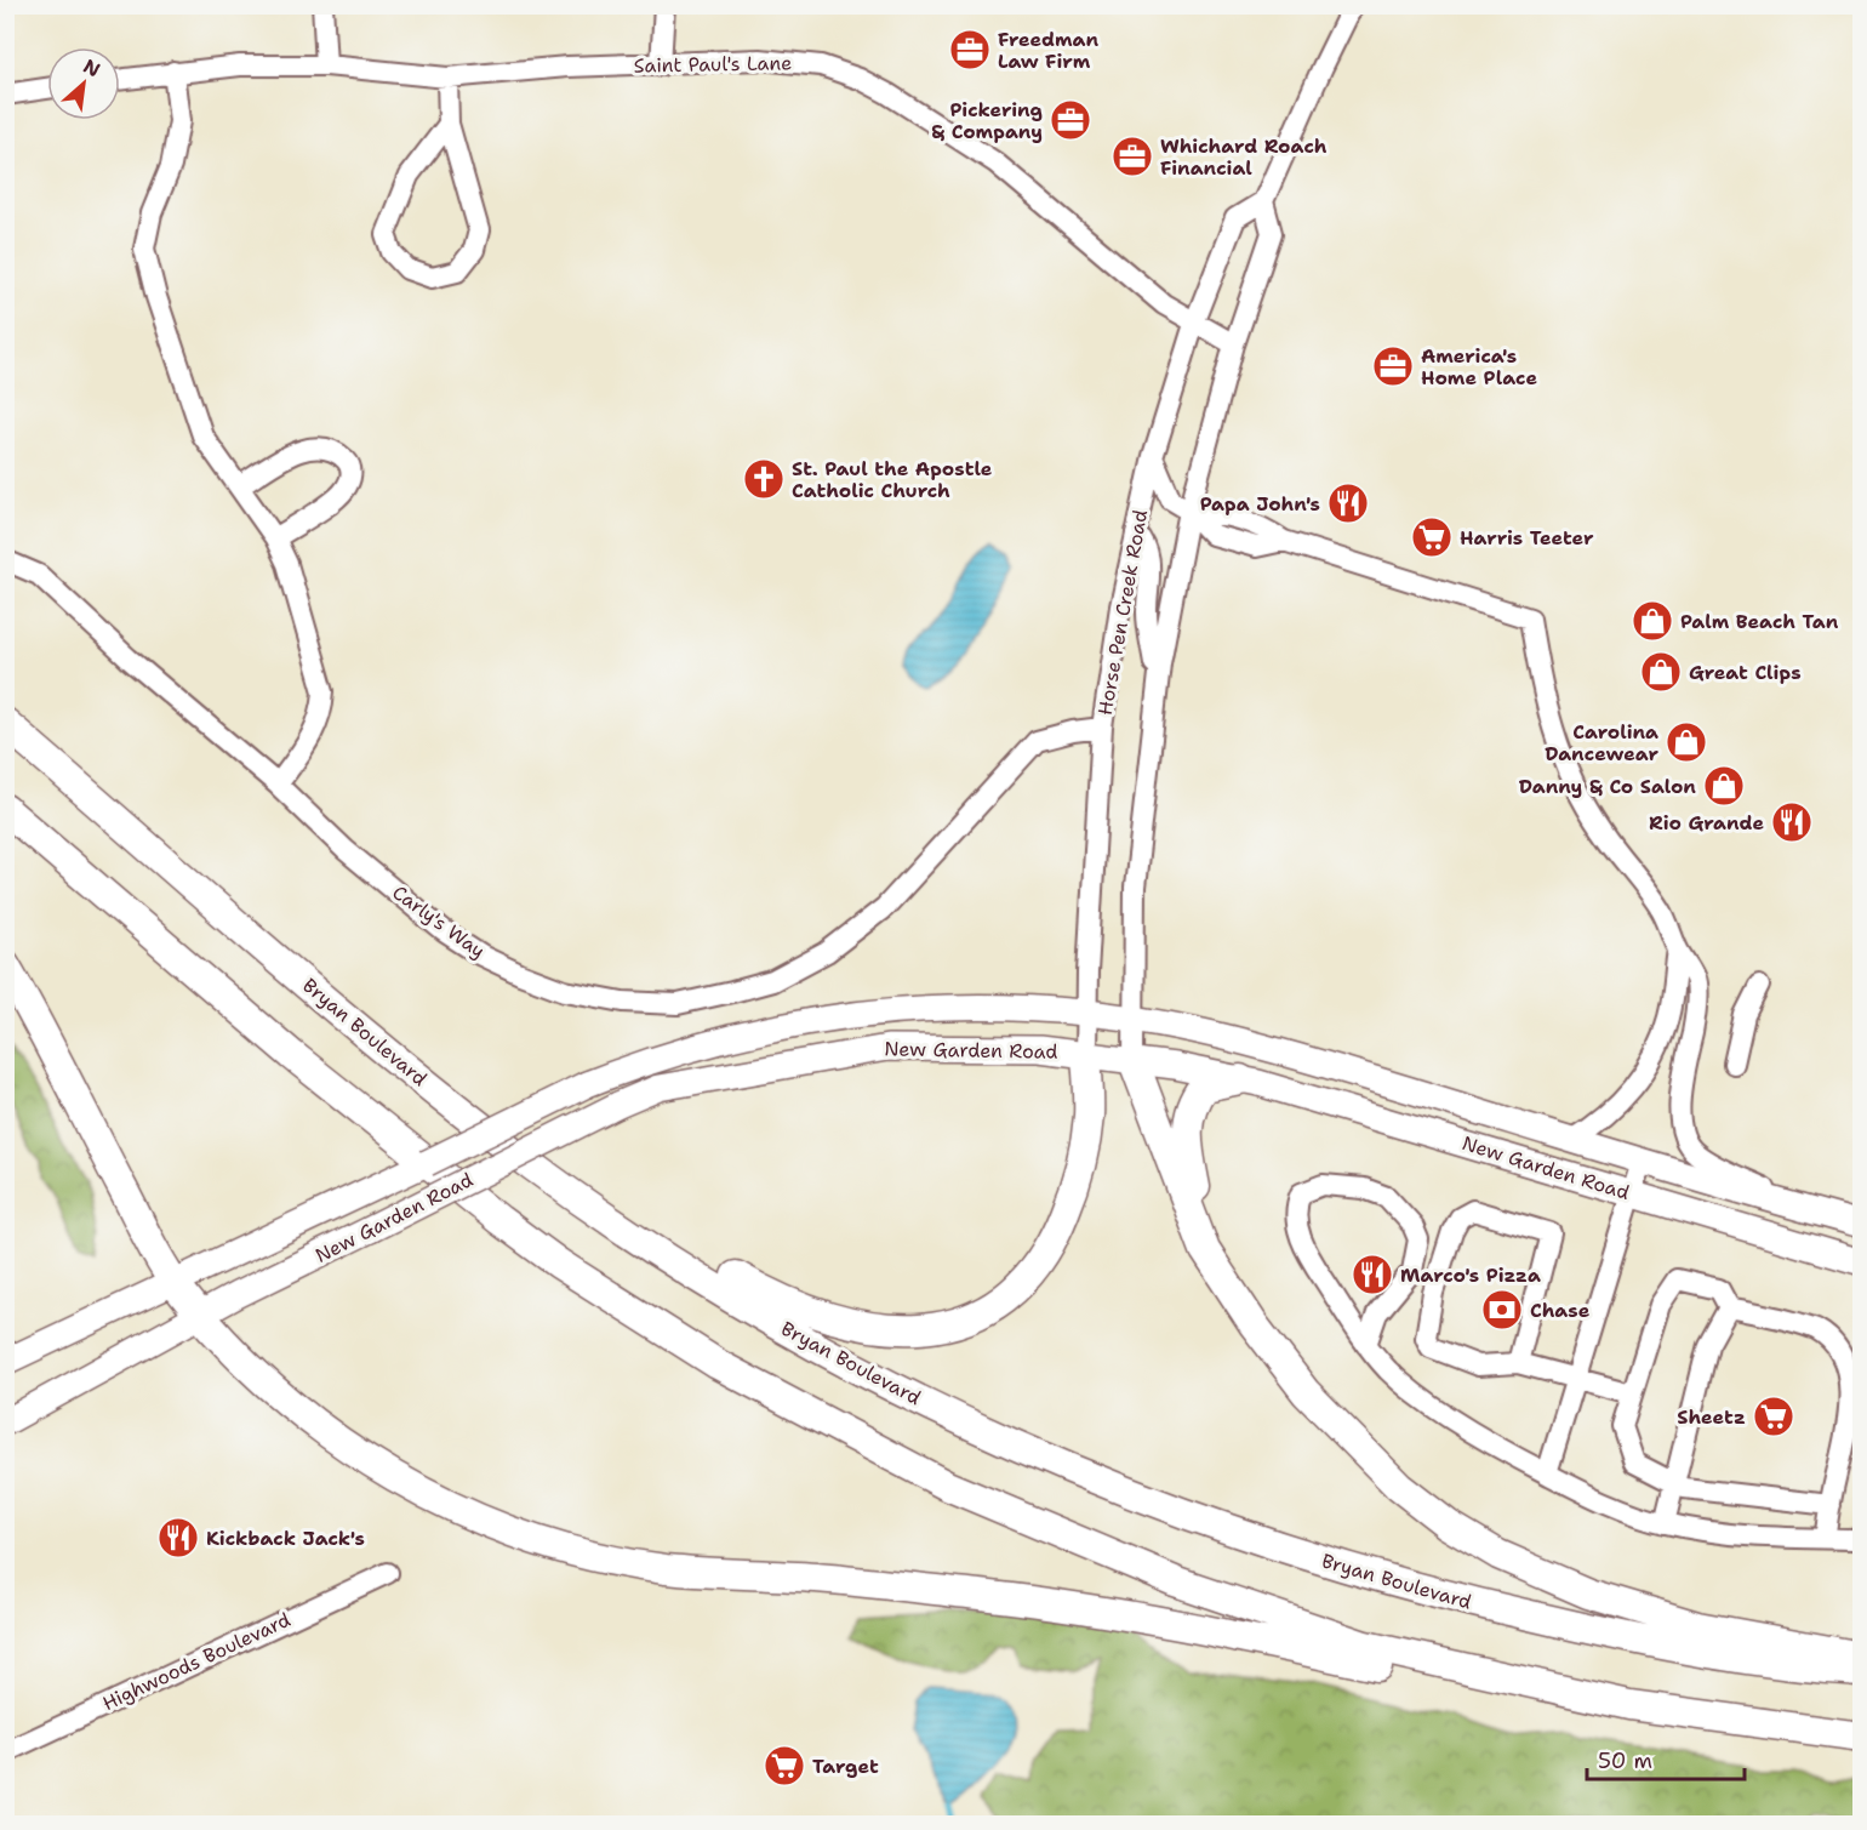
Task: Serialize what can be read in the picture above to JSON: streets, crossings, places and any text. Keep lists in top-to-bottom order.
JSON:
{
  "streets": {
    "highway": ["Bryan Boulevard"],
    "main road": ["New Garden Road"],
    "street": [
      "Saint Paul's Lane",
      "Horse Pen Creek Road",
      "Carly's Way",
      "Highwoods Boulevard"
    ]
  },
  "crossings": [
    ["Saint Paul's Lane", "Horse Pen Creek Road"],
    ["Horse Pen Creek Road", "Carly's Way"],
    ["Horse Pen Creek Road", "New Garden Road"]
  ],
  "places": {
    "office": [
      "Freedman Law Firm",
      "Pickering & Company",
      "Whichard Roach Financial",
      "America's Home Place"
    ],
    "church": ["St. Paul the Apostle Catholic Church"],
    "restaurant": [
      "Papa John's",
      "Rio Grande",
      "Marco's Pizza",
      "Kickback Jack's"
    ],
    "supermarket": ["Harris Teeter", "Sheetz", "Target"],
    "shop": [
      "Palm Beach Tan",
      "Great Clips",
      "Carolina Dancewear",
      "Danny & Co Salon"
    ],
    "bank": ["Chase"]
  },
  "scale_bar": "50 m",
  "north": "top right"
}
